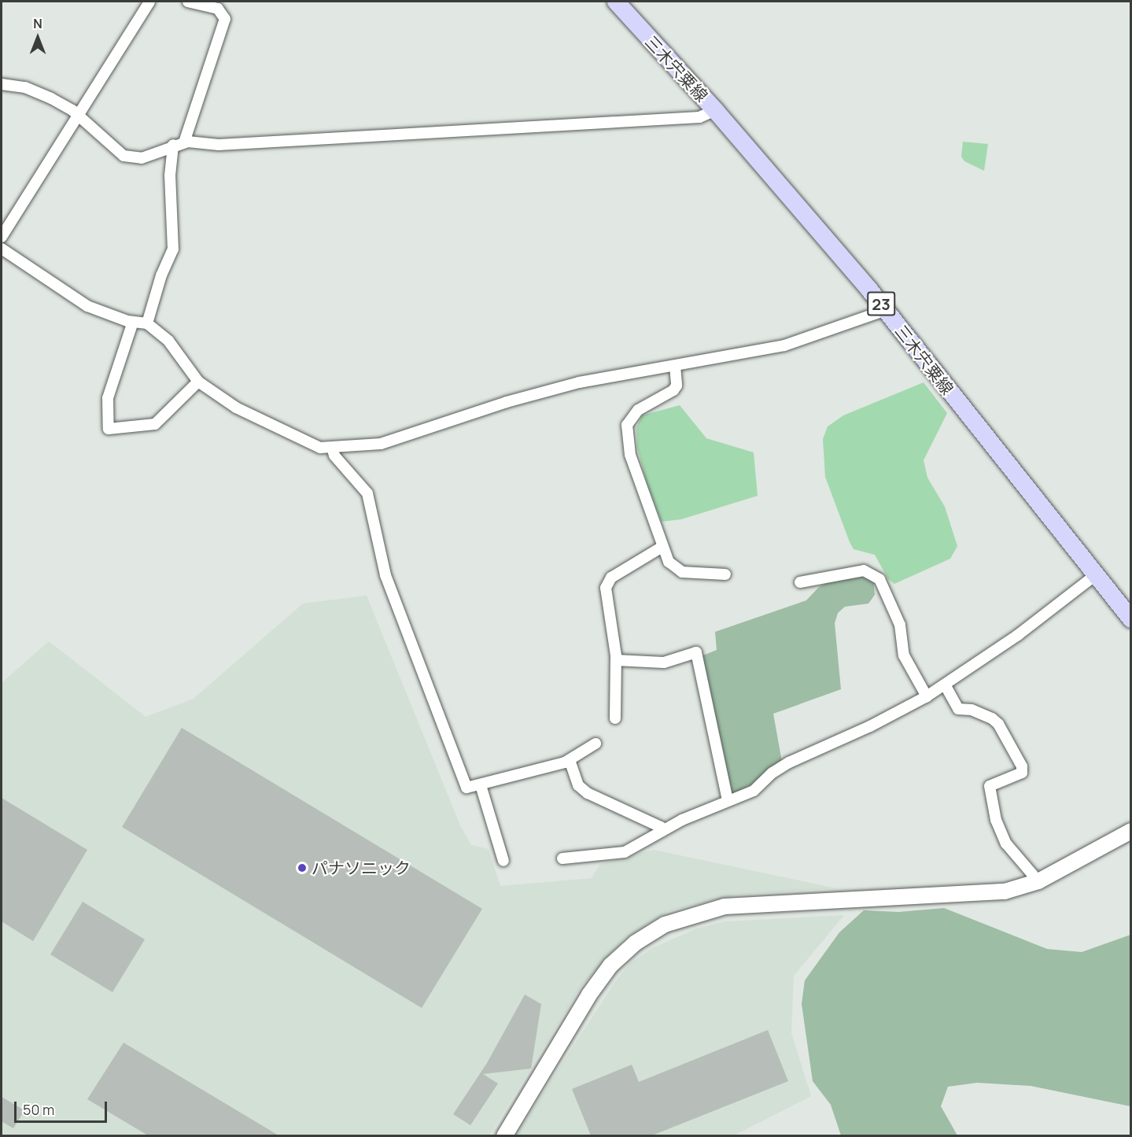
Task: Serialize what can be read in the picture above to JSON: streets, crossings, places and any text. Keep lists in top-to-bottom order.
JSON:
{
  "streets": {
    "main road": ["三木宍粟線", "23"]
  },
  "places": ["パナソニック"],
  "scale_bar": "50 m",
  "north": "top"
}
